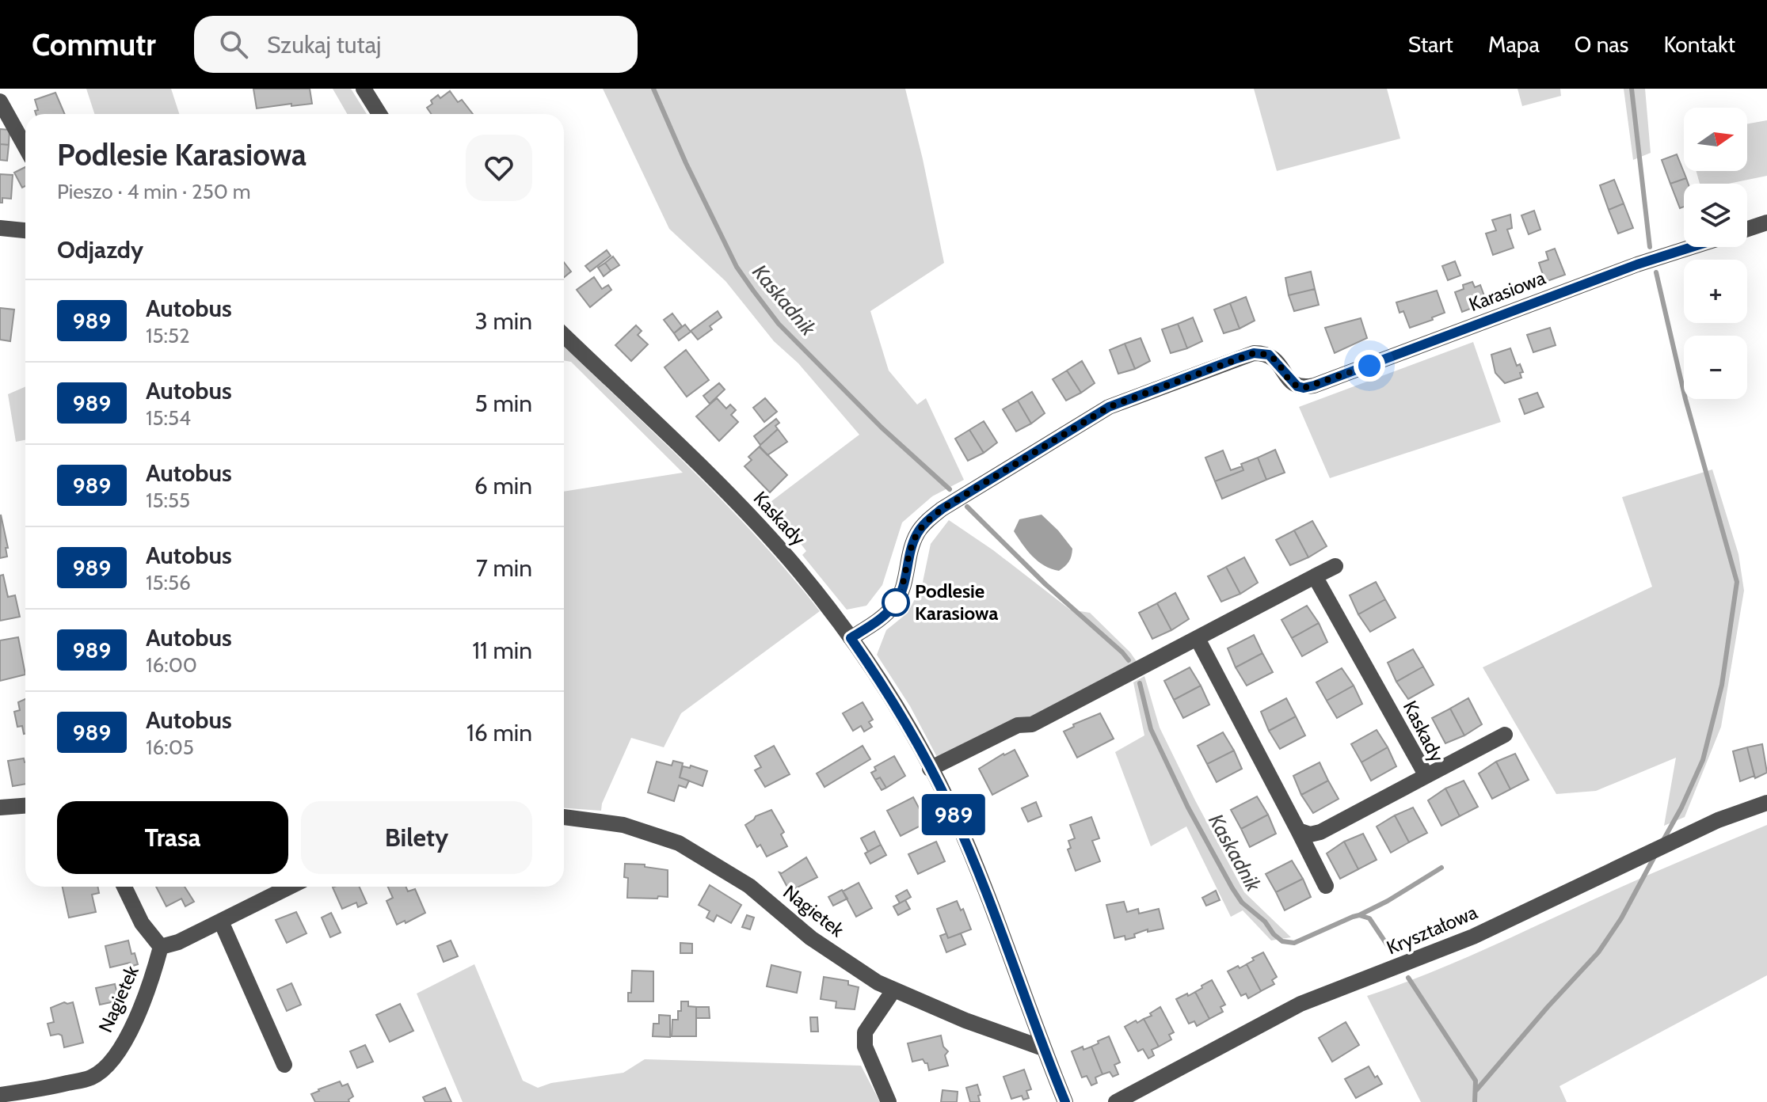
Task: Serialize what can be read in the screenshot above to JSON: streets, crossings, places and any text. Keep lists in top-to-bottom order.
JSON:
{
  "streets": {
    "street": [
      "Karasiowa",
      "Kaskady",
      "Nagietek",
      "Kryształowa"
    ]
  },
  "crossings": [
    ["Karasiowa", "Kaskady"],
    ["Kaskady", "Nagietek"]
  ],
  "water": ["Kaskadnik"],
  "places": ["Podlesie Karasiowa"],
  "lines": ["bus line 989"],
  "north": "right",
  "page": {
    "header": "Commutr",
    "search": "Szukaj tutaj",
    "nav": [
      "Start",
      "Mapa",
      "O nas",
      "Kontakt"
    ],
    "on_map": "989",
    "map_buttons": ["+", "−"],
    "heading": [
      ["Podlesie Karasiowa", "Pieszo · 4 min · 250 m"],
      "Odjazdy"
    ],
    "list": [
      {
        "mark": "989",
        "name": "Autobus",
        "note": "15:52",
        "value": "3 min"
      },
      {
        "mark": "989",
        "name": "Autobus",
        "note": "15:54",
        "value": "5 min"
      },
      {
        "mark": "989",
        "name": "Autobus",
        "note": "15:55",
        "value": "6 min"
      },
      {
        "mark": "989",
        "name": "Autobus",
        "note": "15:56",
        "value": "7 min"
      },
      {
        "mark": "989",
        "name": "Autobus",
        "note": "16:00",
        "value": "11 min"
      },
      {
        "mark": "989",
        "name": "Autobus",
        "note": "16:05",
        "value": "16 min"
      }
    ],
    "buttons": ["Trasa", "Bilety"]
  }
}
